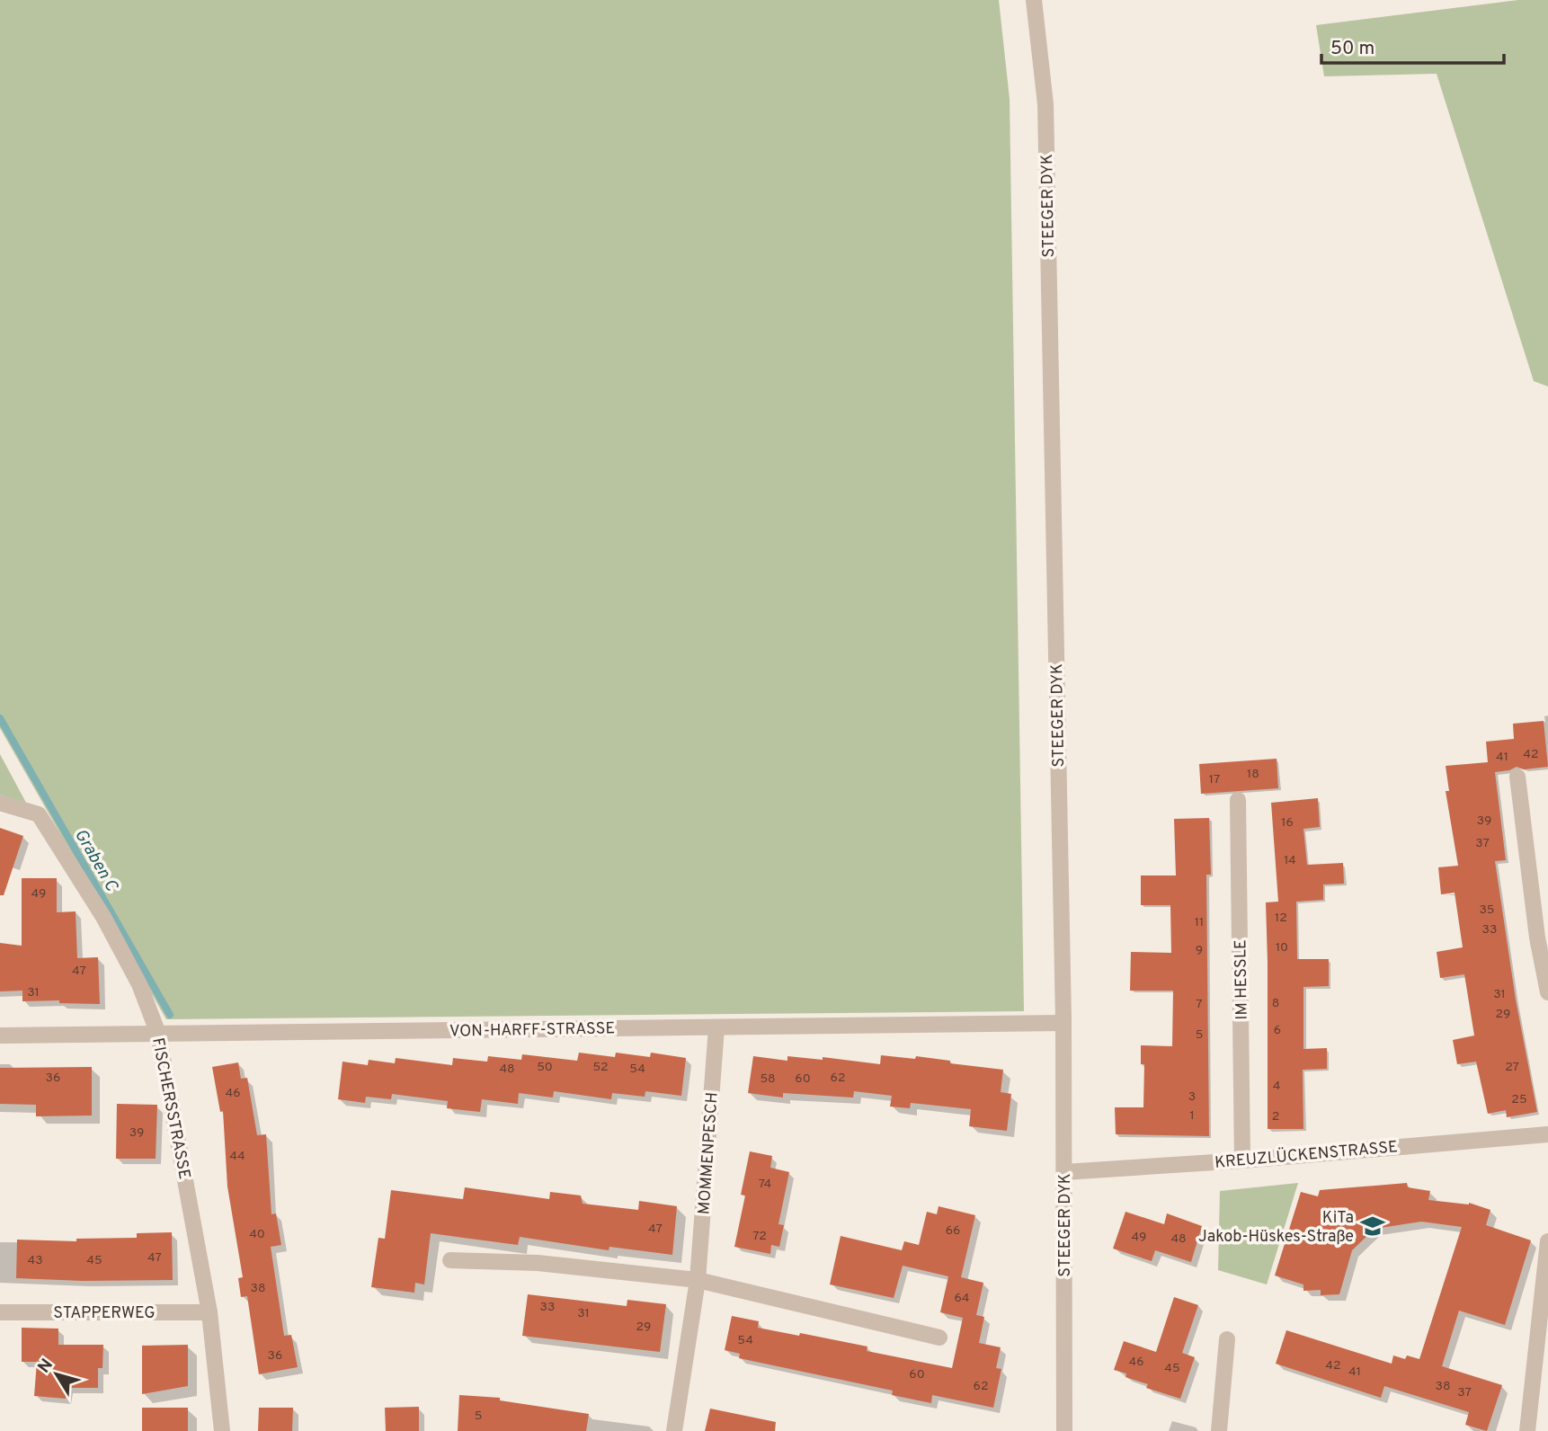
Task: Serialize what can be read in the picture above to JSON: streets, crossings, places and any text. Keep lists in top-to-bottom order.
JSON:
{
  "streets": {
    "street": [
      "STEEGER DYK",
      "IM HESSLE",
      "VON-HARFF-STRASSE",
      "FISCHERSSTRASSE",
      "MOMMENPESCH",
      "KREUZLÜCKENSTRASSE",
      "STAPPERWEG"
    ]
  },
  "crossings": [
    ["STEEGER DYK", "VON-HARFF-STRASSE"],
    ["STEEGER DYK", "KREUZLÜCKENSTRASSE"],
    ["IM HESSLE", "KREUZLÜCKENSTRASSE"],
    ["VON-HARFF-STRASSE", "FISCHERSSTRASSE"],
    ["VON-HARFF-STRASSE", "MOMMENPESCH"],
    ["FISCHERSSTRASSE", "STAPPERWEG"]
  ],
  "water": ["Graben C"],
  "places": {
    "school or university": ["KiTa Jakob-Hüskes-Straße"]
  },
  "house_numbers": [
    "42",
    "41",
    "18",
    "17",
    "39",
    "16",
    "37",
    "14",
    "49",
    "35",
    "12",
    "11",
    "33",
    "10",
    "9",
    "47",
    "31",
    "31",
    "8",
    "7",
    "29",
    "6",
    "5",
    "50",
    "52",
    "27",
    "48",
    "54",
    "36",
    "62",
    "58",
    "60",
    "4",
    "46",
    "3",
    "25",
    "1",
    "2",
    "39",
    "44",
    "74",
    "47",
    "66",
    "40",
    "72",
    "49",
    "48",
    "47",
    "43",
    "45",
    "38",
    "64",
    "33",
    "31",
    "29",
    "54",
    "36",
    "46",
    "42",
    "45",
    "41",
    "60",
    "62",
    "38",
    "37",
    "5"
  ],
  "scale_bar": "50 m",
  "north": "top left"
}
